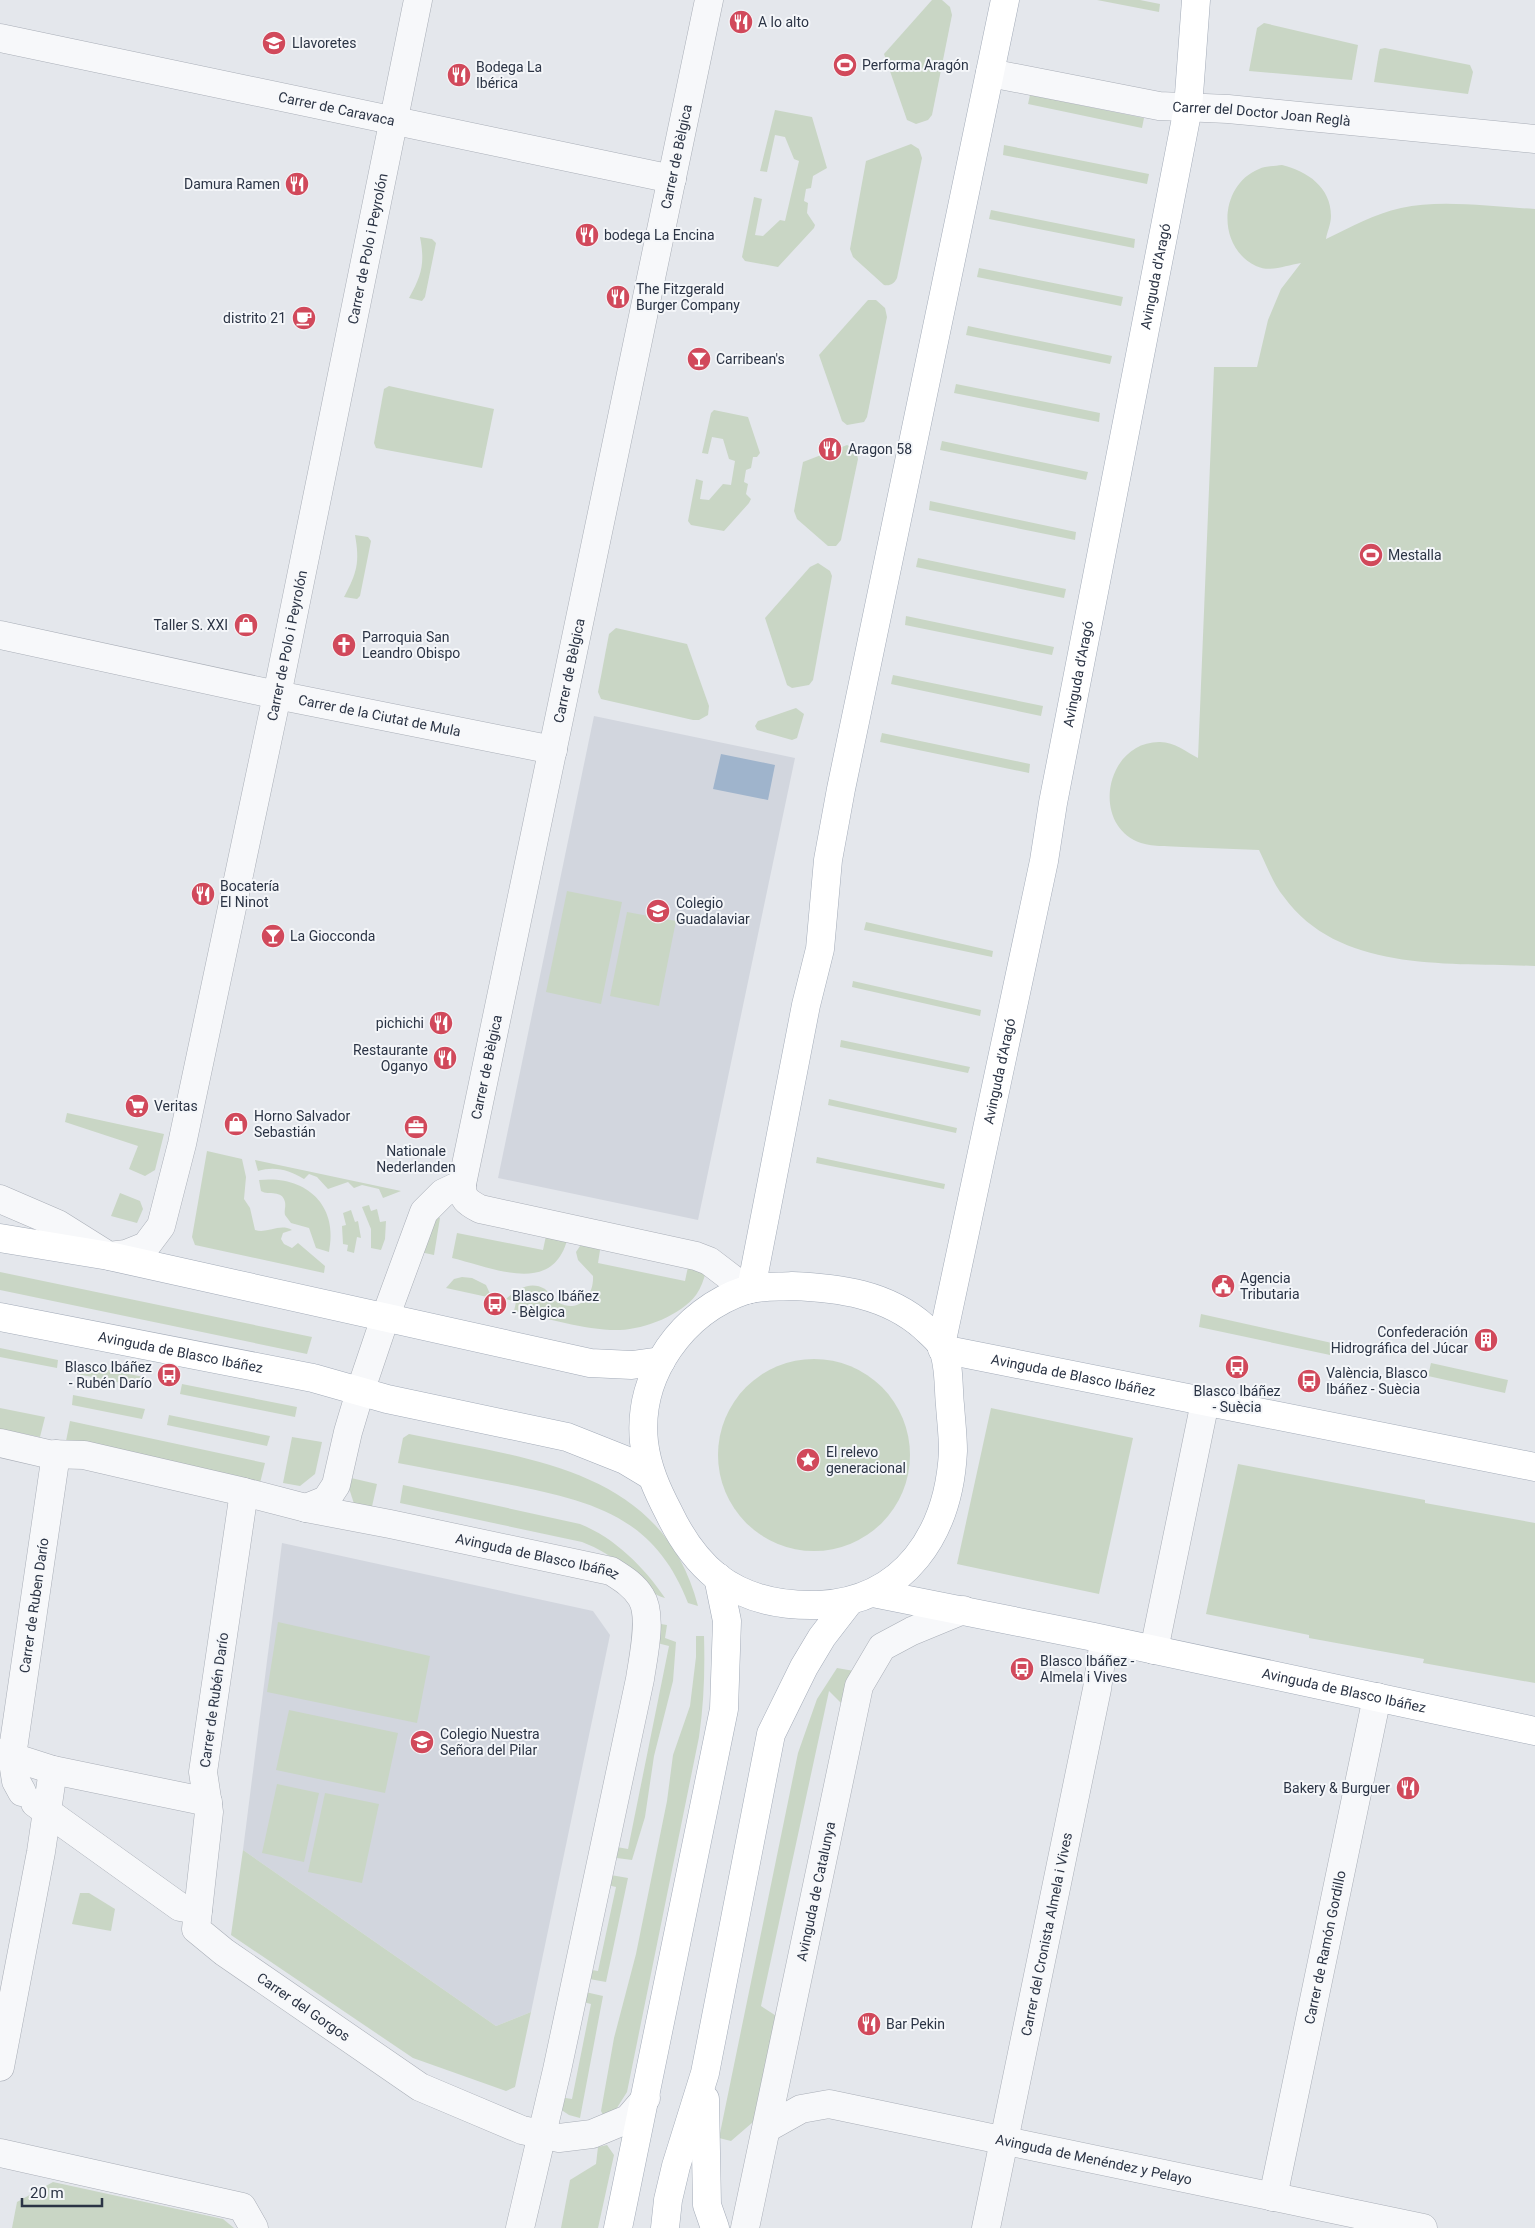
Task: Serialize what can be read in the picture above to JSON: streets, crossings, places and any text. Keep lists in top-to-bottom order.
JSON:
{
  "streets": {
    "main road": ["Avinguda d'Aragó", "Avinguda de Blasco Ibáñez"],
    "street": [
      "Carrer de Caravaca",
      "Carrer del Doctor Joan Reglà",
      "Carrer de Bèlgica",
      "Carrer de Polo i Peyrolón",
      "Carrer de la Ciutat de Mula",
      "Carrer de Ruben Darío",
      "Carrer de Rubén Darío",
      "Avinguda de Catalunya",
      "Carrer del Cronista Almela i Vives",
      "Carrer de Ramón Gordillo",
      "Carrer del Gorgos",
      "Avinguda de Menéndez y Pelayo"
    ]
  },
  "crossings": [
    ["Carrer de Caravaca", "Carrer de Bèlgica"],
    ["Carrer de Caravaca", "Carrer de Polo i Peyrolón"],
    ["Carrer del Doctor Joan Reglà", "Avinguda d'Aragó"],
    ["Carrer de Bèlgica", "Carrer de la Ciutat de Mula"],
    ["Carrer de Polo i Peyrolón", "Carrer de la Ciutat de Mula"],
    ["Avinguda d'Aragó", "Avinguda de Blasco Ibáñez"],
    ["Avinguda de Blasco Ibáñez", "Carrer de Ruben Darío"],
    ["Avinguda de Blasco Ibáñez", "Carrer de Rubén Darío"],
    ["Avinguda de Blasco Ibáñez", "Avinguda de Catalunya"],
    ["Avinguda de Blasco Ibáñez", "Carrer del Cronista Almela i Vives"],
    ["Avinguda de Blasco Ibáñez", "Carrer de Ramón Gordillo"],
    ["Avinguda de Blasco Ibáñez", "Carrer del Gorgos"],
    ["Carrer de Rubén Darío", "Carrer del Gorgos"],
    ["Avinguda de Catalunya", "Avinguda de Menéndez y Pelayo"],
    ["Carrer del Cronista Almela i Vives", "Avinguda de Menéndez y Pelayo"],
    ["Carrer de Ramón Gordillo", "Avinguda de Menéndez y Pelayo"]
  ],
  "places": {
    "restaurant": [
      "A lo alto",
      "Bodega La Ibérica",
      "Damura Ramen",
      "bodega La Encina",
      "The Fitzgerald Burger Company",
      "Aragon 58",
      "Bocatería El Ninot",
      "pichichi",
      "Restaurante Oganyo",
      "Bakery & Burguer",
      "Bar Pekin"
    ],
    "school or university": ["Llavoretes", "Colegio Guadalaviar", "Colegio Nuestra Señora del Pilar"],
    "sports": ["Performa Aragón", "Mestalla"],
    "cafe": ["distrito 21"],
    "bar": ["Carribean's", "La Giocconda"],
    "shop": ["Taller S. XXI", "Horno Salvador Sebastián"],
    "church": ["Parroquia San Leandro Obispo"],
    "supermarket": ["Veritas"],
    "office": ["Nationale Nederlanden"],
    "public building": ["Agencia Tributaria"],
    "bus stop": [
      "Blasco Ibáñez - Bèlgica",
      "Blasco Ibáñez - Suècia",
      "Blasco Ibáñez - Rubén Darío",
      "València, Blasco Ibáñez - Suècia",
      "Blasco Ibáñez - Almela i Vives"
    ],
    "building": ["Confederación Hidrográfica del Júcar"],
    "place": ["El relevo generacional"]
  },
  "scale_bar": "20 m"
}
